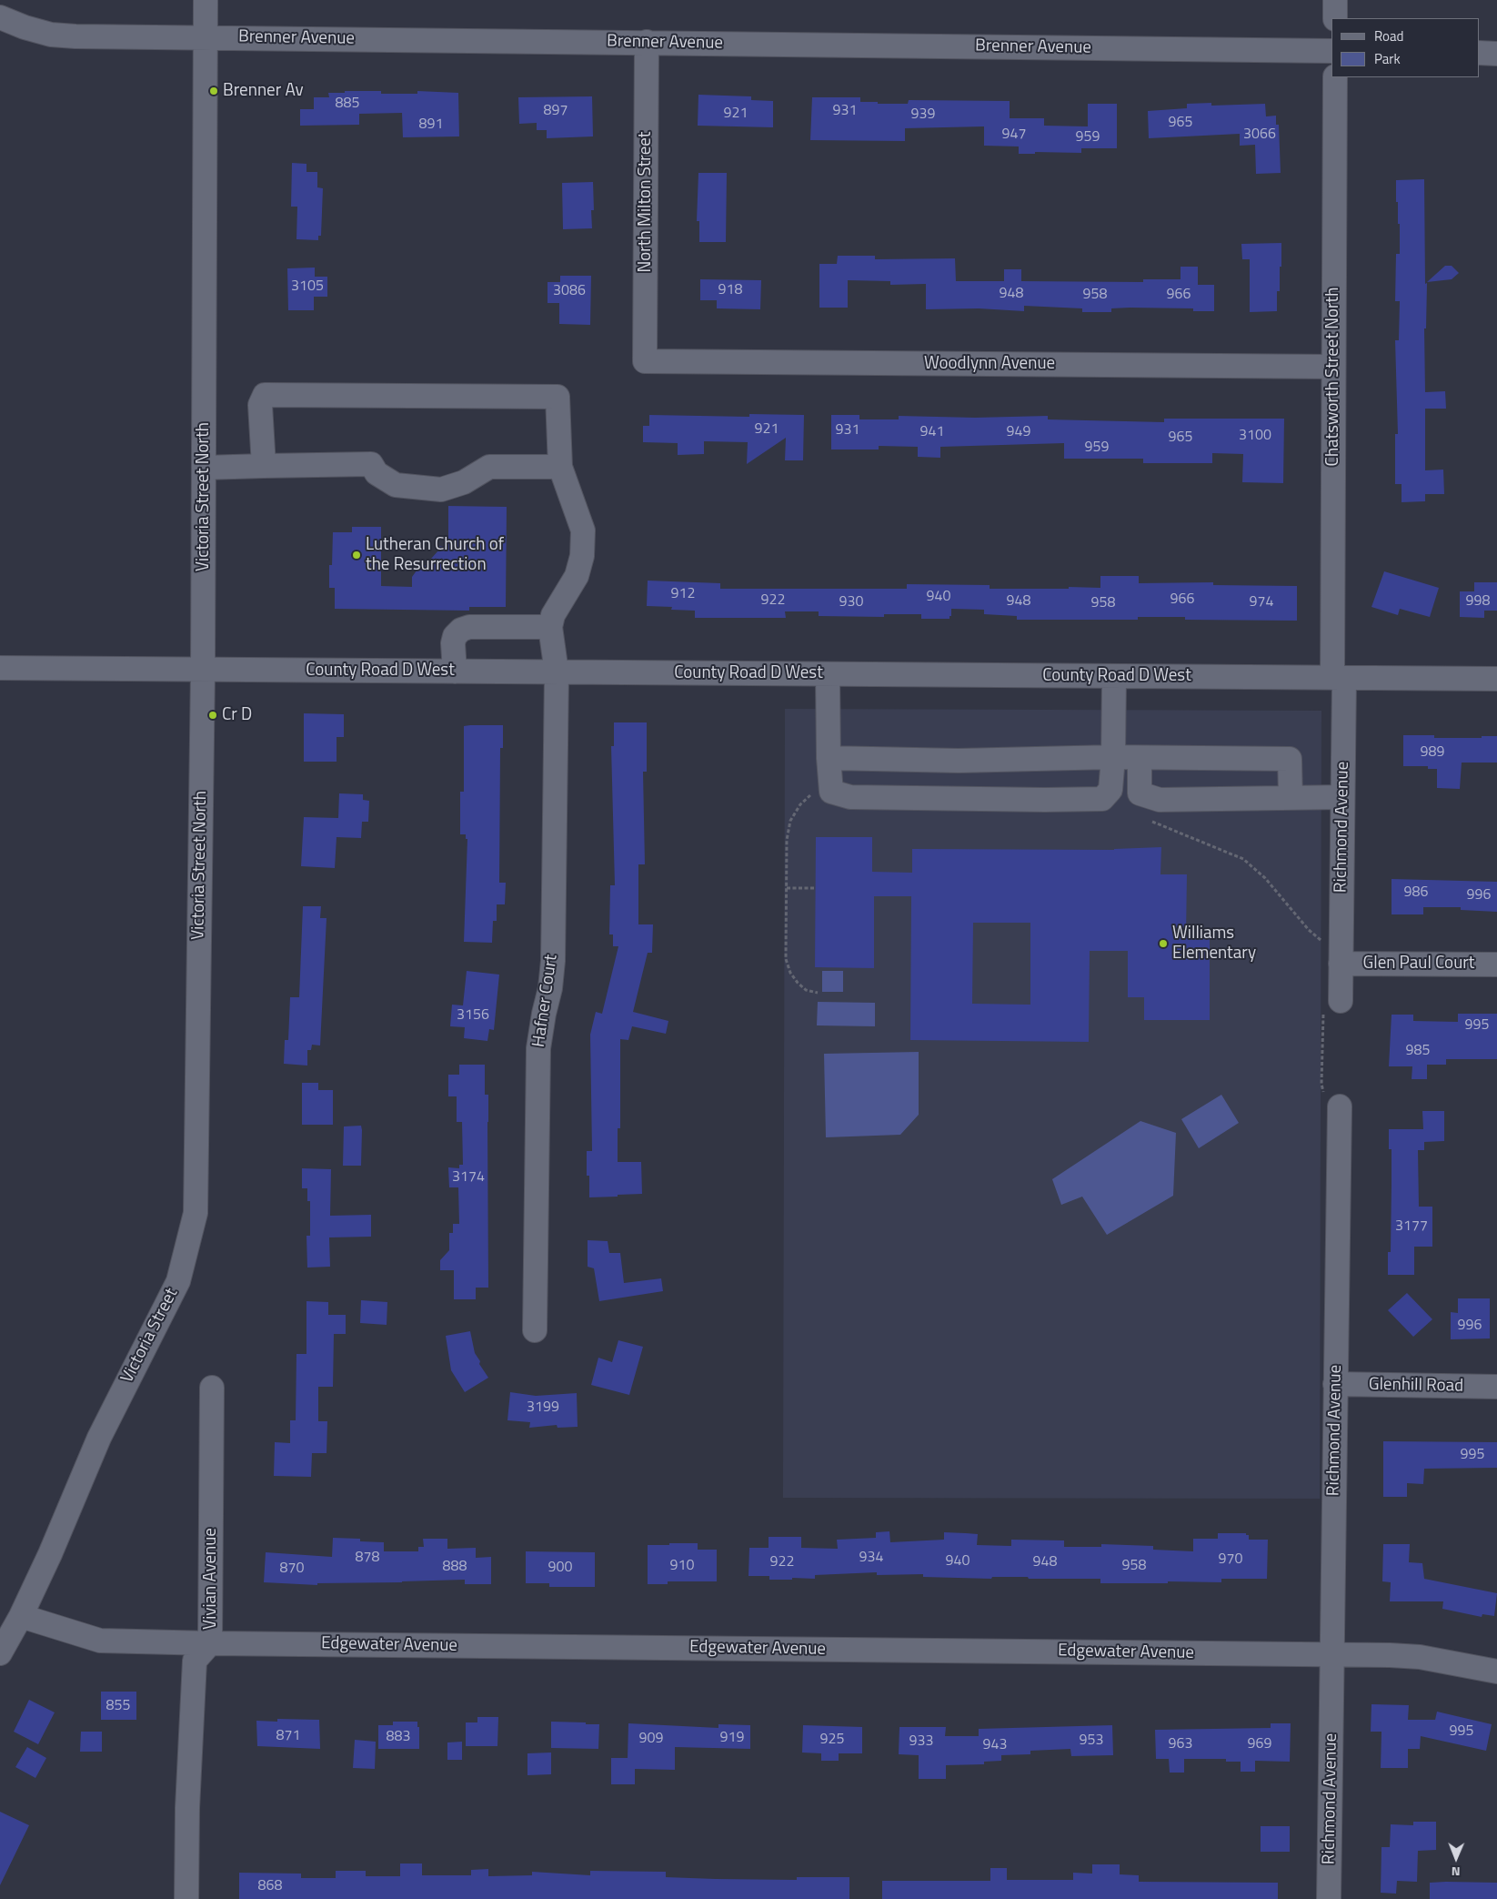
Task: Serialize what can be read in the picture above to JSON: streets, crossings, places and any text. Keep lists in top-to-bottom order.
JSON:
{
  "streets": {
    "street": [
      "Brenner Avenue",
      "North Milton Street",
      "Woodlynn Avenue",
      "Chatsworth Street North",
      "Victoria Street North",
      "County Road D West",
      "Richmond Avenue",
      "Glen Paul Court",
      "Hafner Court",
      "Victoria Street",
      "Glenhill Road",
      "Vivian Avenue",
      "Edgewater Avenue"
    ]
  },
  "crossings": [
    ["Brenner Avenue", "North Milton Street"],
    ["Brenner Avenue", "Victoria Street North"],
    ["North Milton Street", "Woodlynn Avenue"],
    ["Woodlynn Avenue", "Chatsworth Street North"],
    ["Chatsworth Street North", "County Road D West"],
    ["Chatsworth Street North", "Richmond Avenue"],
    ["Victoria Street North", "County Road D West"],
    ["Victoria Street North", "Victoria Street"],
    ["County Road D West", "Richmond Avenue"],
    ["County Road D West", "Hafner Court"],
    ["Richmond Avenue", "Glen Paul Court"],
    ["Richmond Avenue", "Glenhill Road"],
    ["Richmond Avenue", "Edgewater Avenue"],
    ["Victoria Street", "Edgewater Avenue"],
    ["Vivian Avenue", "Edgewater Avenue"]
  ],
  "places": [
    "Brenner Av",
    "Lutheran Church of the Resurrection",
    "Cr D",
    "Williams Elementary"
  ],
  "house_numbers": [
    "885",
    "897",
    "931",
    "921",
    "939",
    "965",
    "891",
    "947",
    "3066",
    "959",
    "3105",
    "918",
    "3086",
    "948",
    "958",
    "966",
    "921",
    "931",
    "941",
    "949",
    "3100",
    "965",
    "959",
    "912",
    "940",
    "966",
    "922",
    "948",
    "998",
    "930",
    "974",
    "958",
    "989",
    "986",
    "996",
    "3156",
    "995",
    "985",
    "3174",
    "3177",
    "996",
    "3199",
    "995",
    "878",
    "934",
    "970",
    "940",
    "922",
    "948",
    "910",
    "958",
    "888",
    "900",
    "870",
    "855",
    "995",
    "871",
    "883",
    "919",
    "909",
    "925",
    "953",
    "933",
    "963",
    "969",
    "943",
    "868"
  ],
  "legend": ["Road", "Park"],
  "north": "bottom"
}
